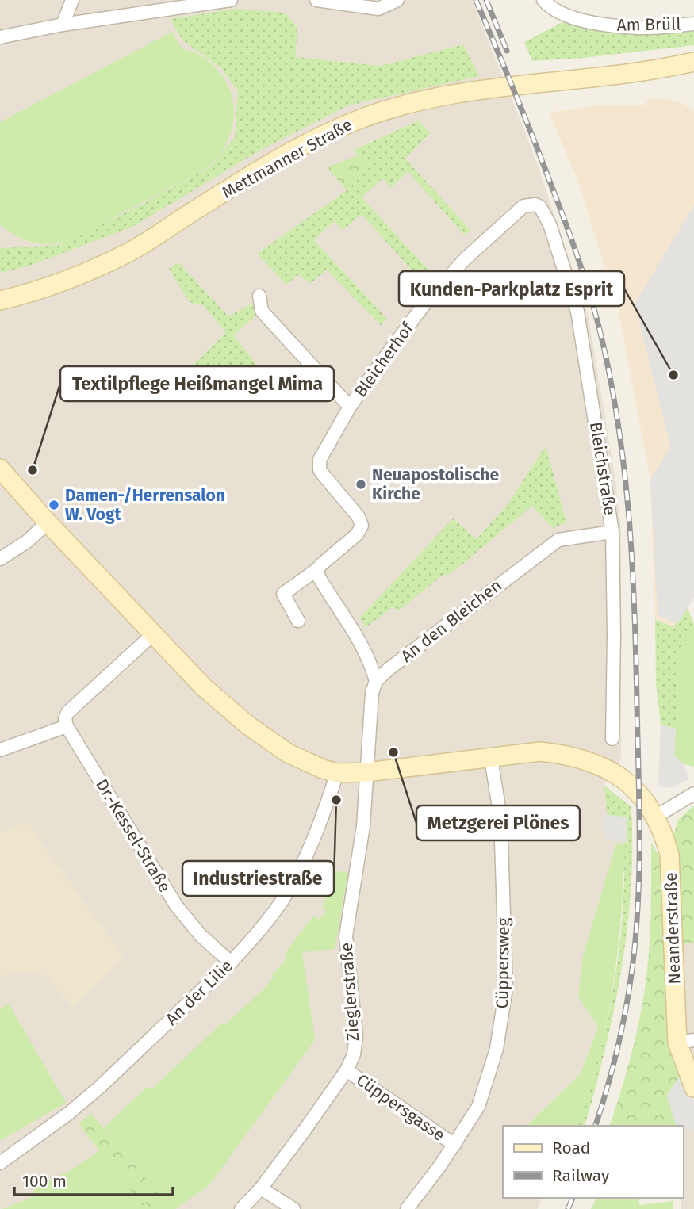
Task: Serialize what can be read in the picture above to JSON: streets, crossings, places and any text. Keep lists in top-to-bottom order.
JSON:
{
  "streets": {
    "street": [
      "Am Brüll",
      "Mettmanner Straße",
      "Bleicherhof",
      "Bleichstraße",
      "An den Bleichen",
      "Dr.-Kessel-Straße",
      "Neanderstraße",
      "Cüppersweg",
      "Zieglerstraße",
      "An der Lilie",
      "Cüppersgasse"
    ]
  },
  "crossings": [
    ["Bleicherhof", "Bleichstraße"],
    ["Bleichstraße", "An den Bleichen"],
    ["Dr.-Kessel-Straße", "An der Lilie"],
    ["Neanderstraße", "Cüppersweg"],
    ["Neanderstraße", "Zieglerstraße"],
    ["Neanderstraße", "An der Lilie"],
    ["Cüppersweg", "Cüppersgasse"],
    ["Zieglerstraße", "Cüppersgasse"]
  ],
  "places": [
    "Kunden-Parkplatz Esprit",
    "Textilpflege Heißmangel Mima",
    "Neuapostolische Kirche",
    "Damen-/Herrensalon W. Vogt",
    "Metzgerei Plönes",
    "Industriestraße"
  ],
  "legend": ["Road", "Railway"],
  "scale_bar": "100 m"
}
